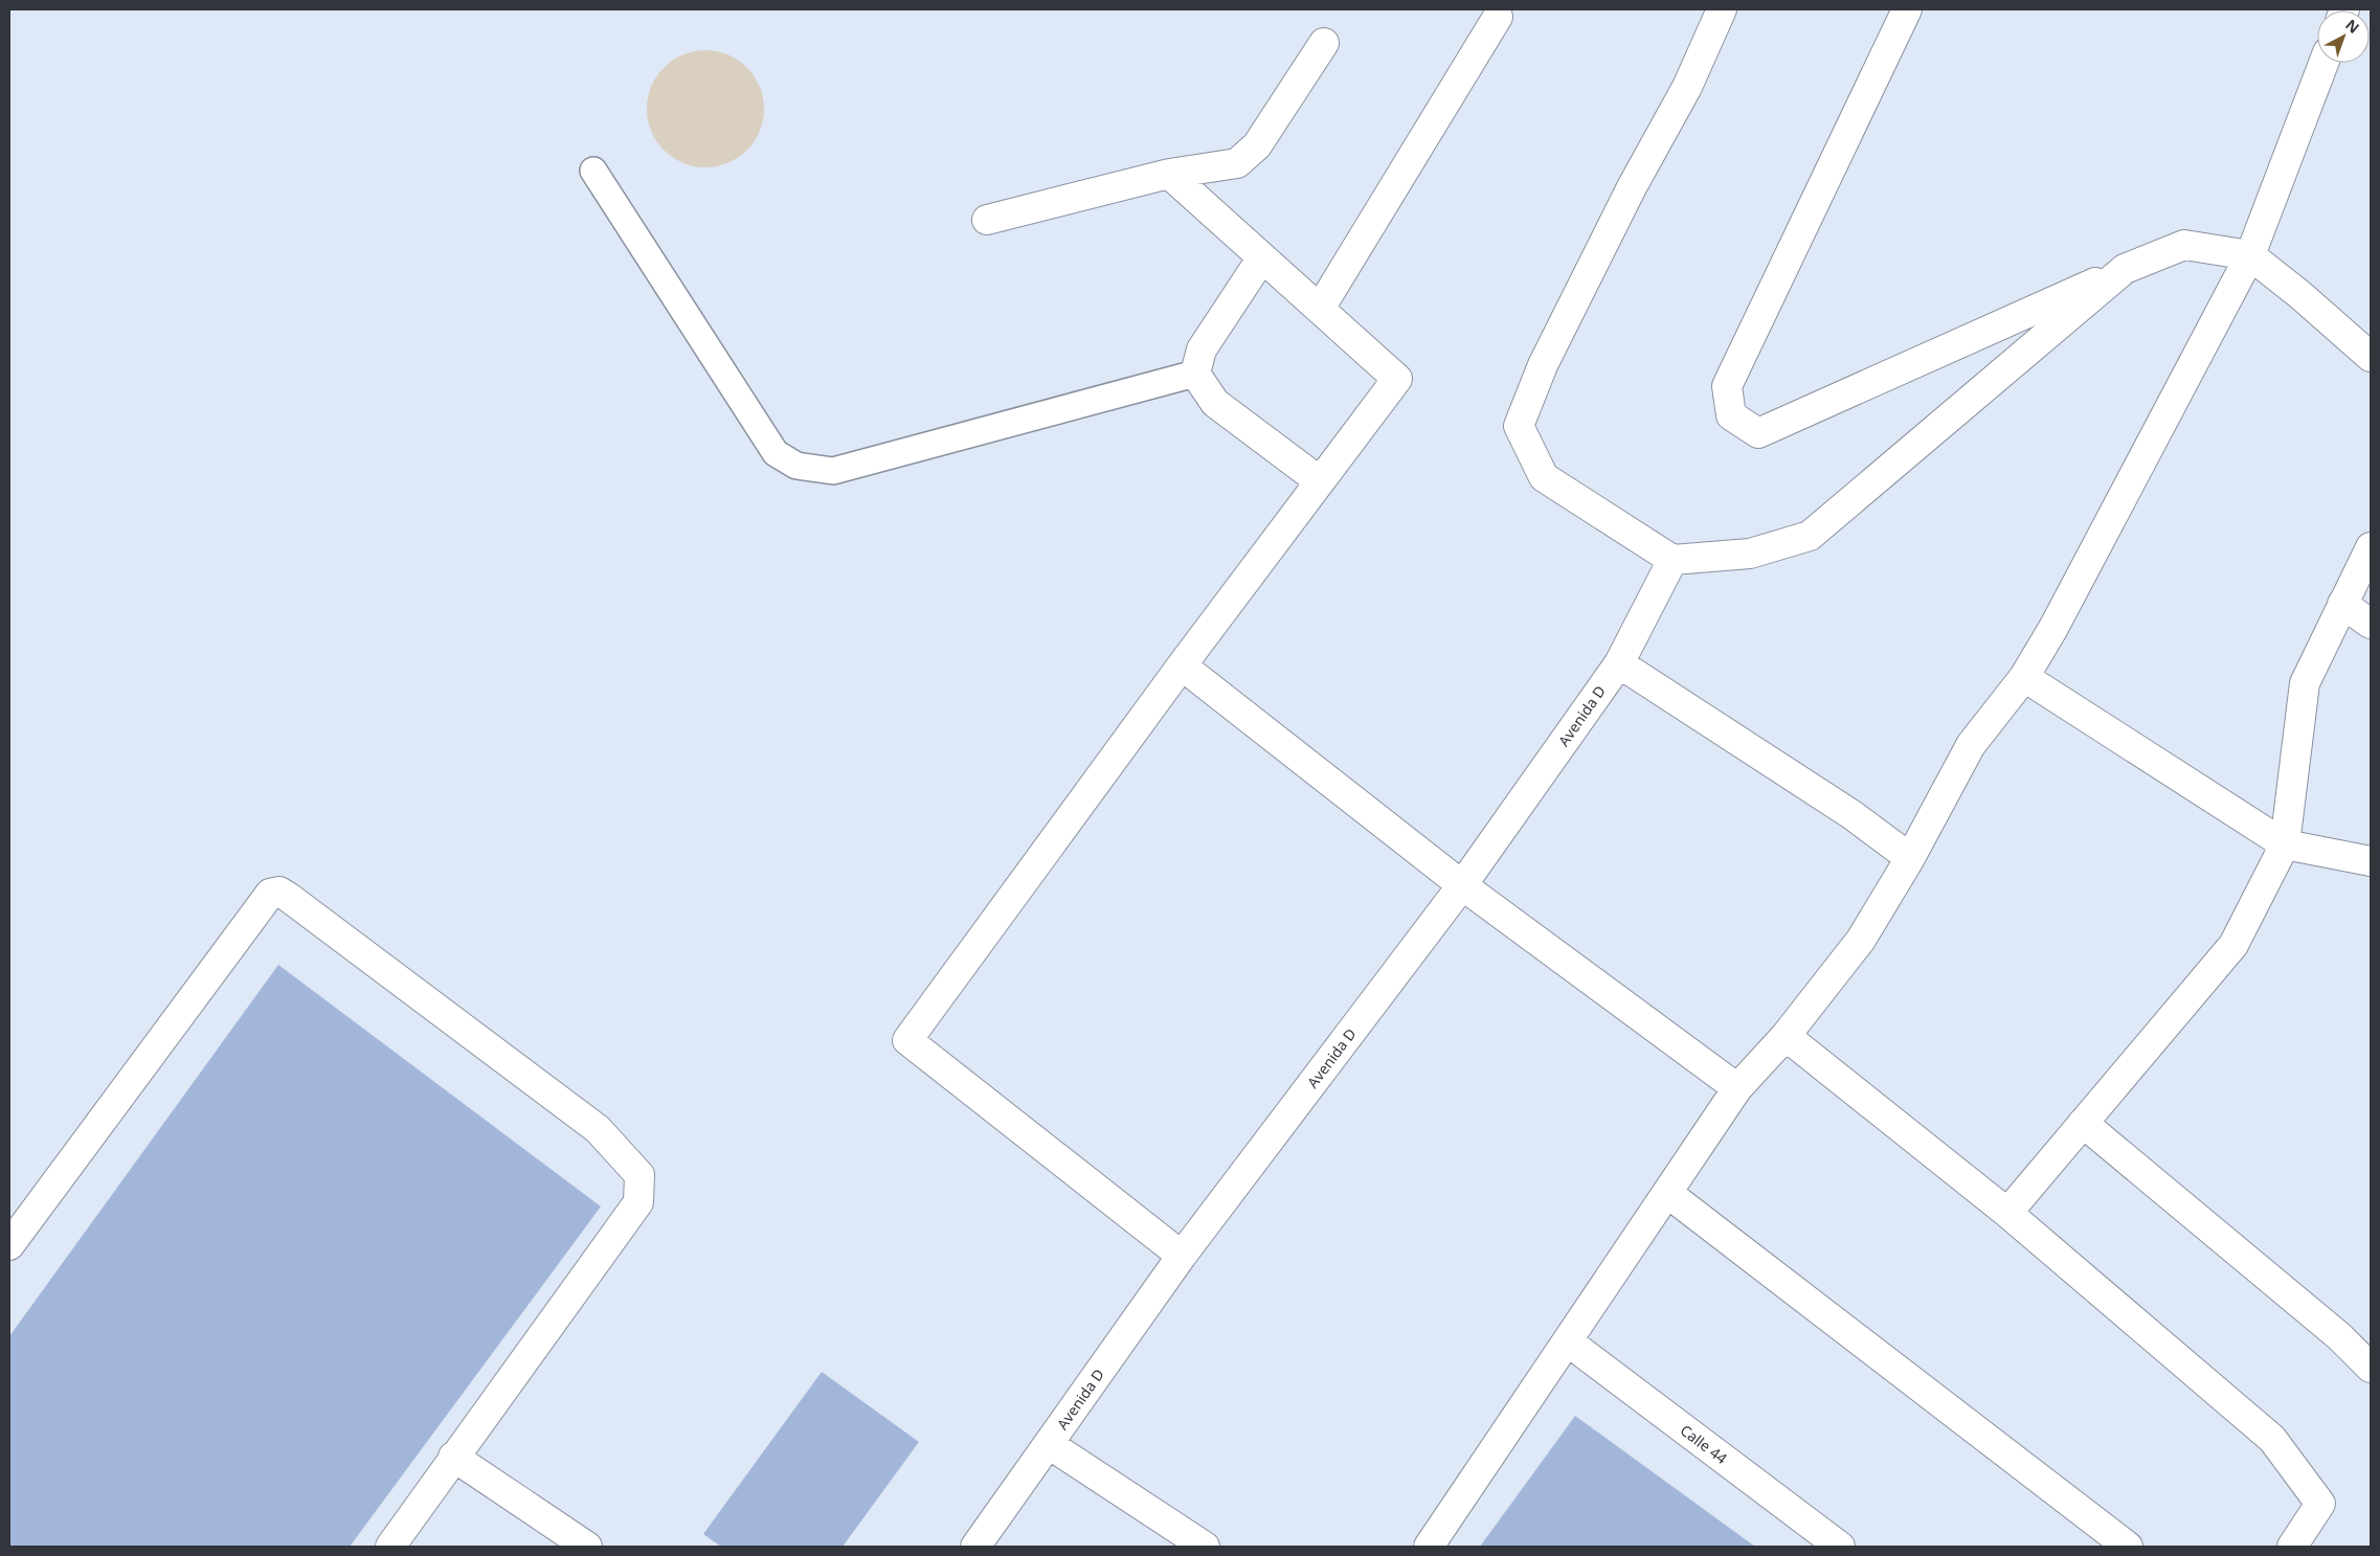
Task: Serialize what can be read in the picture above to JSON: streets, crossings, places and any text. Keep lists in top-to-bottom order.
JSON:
{
  "streets": {
    "street": ["Avenida D", "Calle 44"]
  },
  "north": "top right"
}
